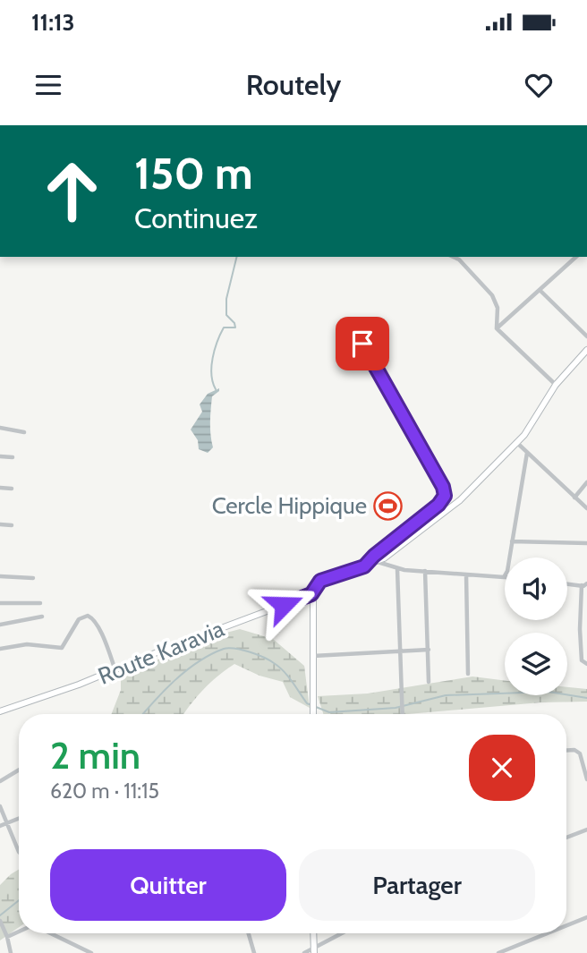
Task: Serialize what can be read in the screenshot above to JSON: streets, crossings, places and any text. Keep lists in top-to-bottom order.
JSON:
{
  "streets": {
    "street": ["Route Karavia"]
  },
  "places": {
    "sports": ["Cercle Hippique"]
  },
  "page": {
    "status": "11:13",
    "header": "Routely",
    "turn": ["150 m", "Continuez"],
    "heading": ["2 min", "620 m · 11:15"],
    "buttons": ["Quitter", "Partager"]
  }
}
